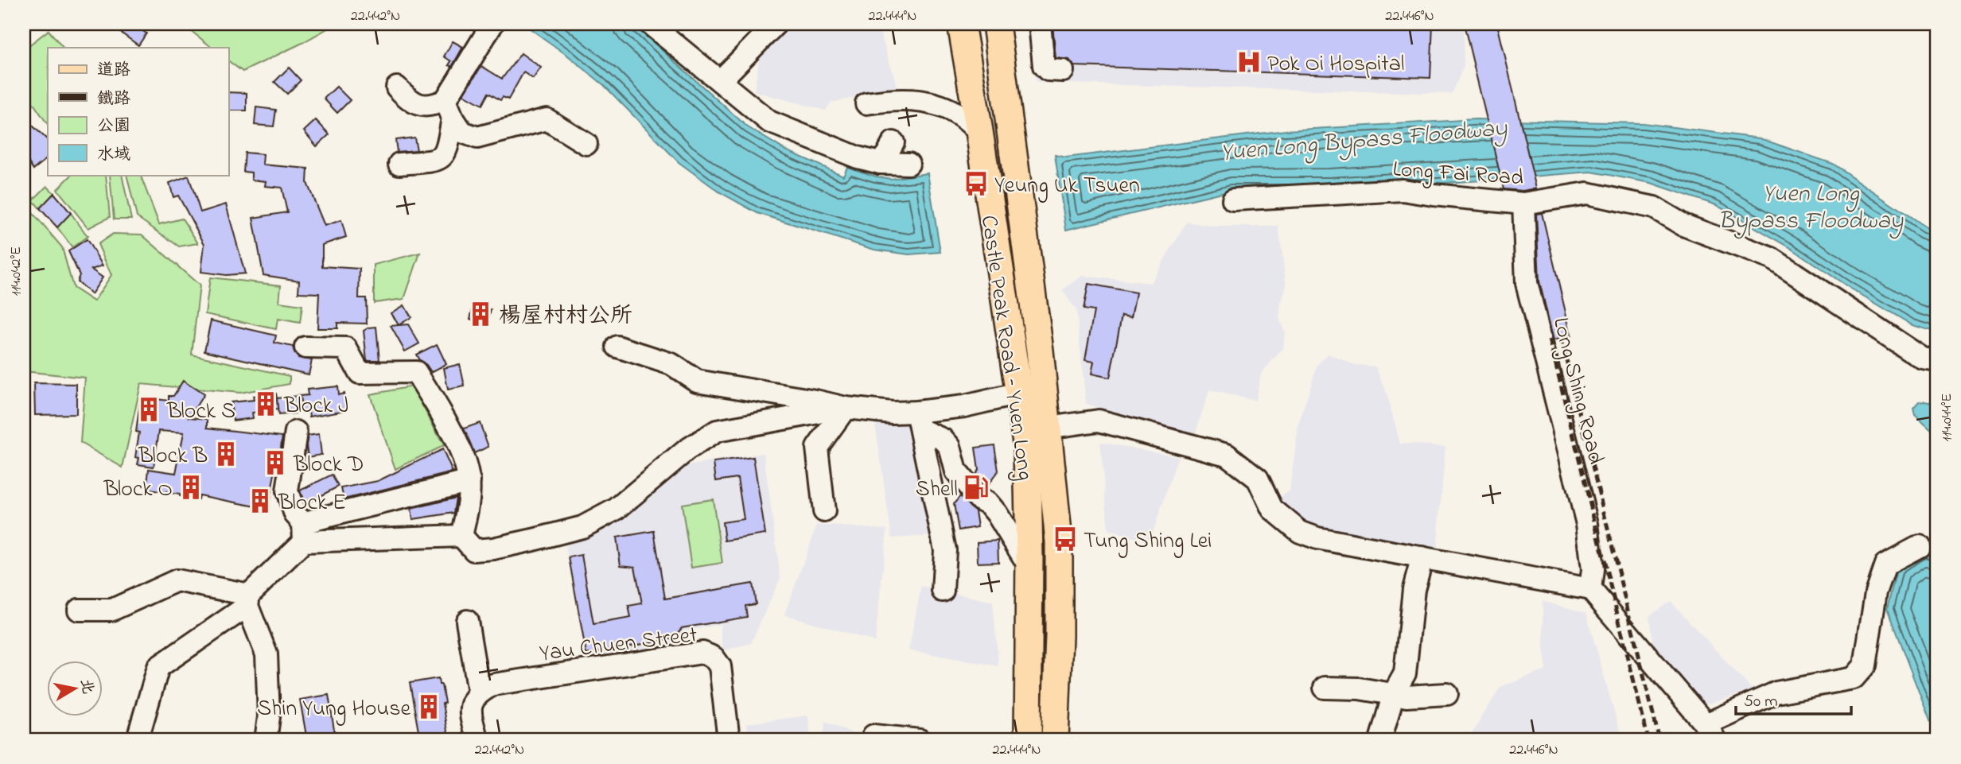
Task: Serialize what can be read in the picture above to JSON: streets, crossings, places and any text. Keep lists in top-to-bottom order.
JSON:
{
  "streets": {
    "main road": ["Castle Peak Road – Yuen Long"],
    "street": ["Long Fai Road", "Long Shing Road", "Yau Chuen Street"]
  },
  "crossings": [
    ["Long Fai Road", "Long Shing Road"]
  ],
  "water": ["Yuen Long Bypass Floodway"],
  "places": {
    "hospital": ["Pok Oi Hospital"],
    "bus stop": ["Yeung Uk Tsuen", "Tung Shing Lei"],
    "building": [
      "楊屋村村公所",
      "Block J",
      "Block S",
      "Block B",
      "Block D",
      "Block O",
      "Block E",
      "Shin Yung House"
    ],
    "fuel station": ["Shell"]
  },
  "legend": [
    "道路",
    "鐵路",
    "公園",
    "水域"
  ],
  "scale_bar": "50 m",
  "north": "right",
  "coordinates": [
    "22.442°N",
    "22.444°N",
    "22.446°N",
    "114.042°E",
    "114.044°E"
  ]
}
